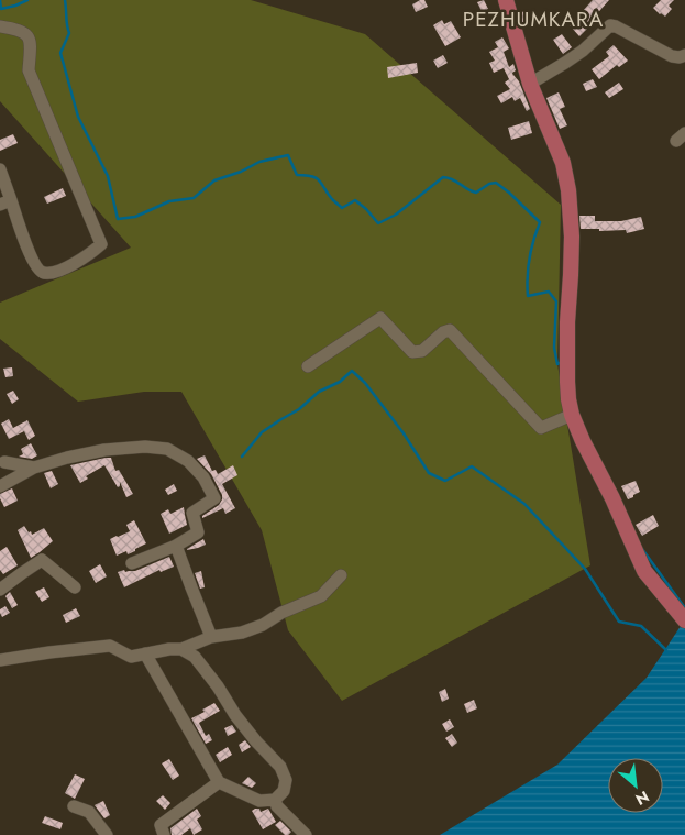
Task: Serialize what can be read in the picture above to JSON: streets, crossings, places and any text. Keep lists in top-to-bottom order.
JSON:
{
  "districts": ["PEZHUMKARA"],
  "north": "bottom right"
}
